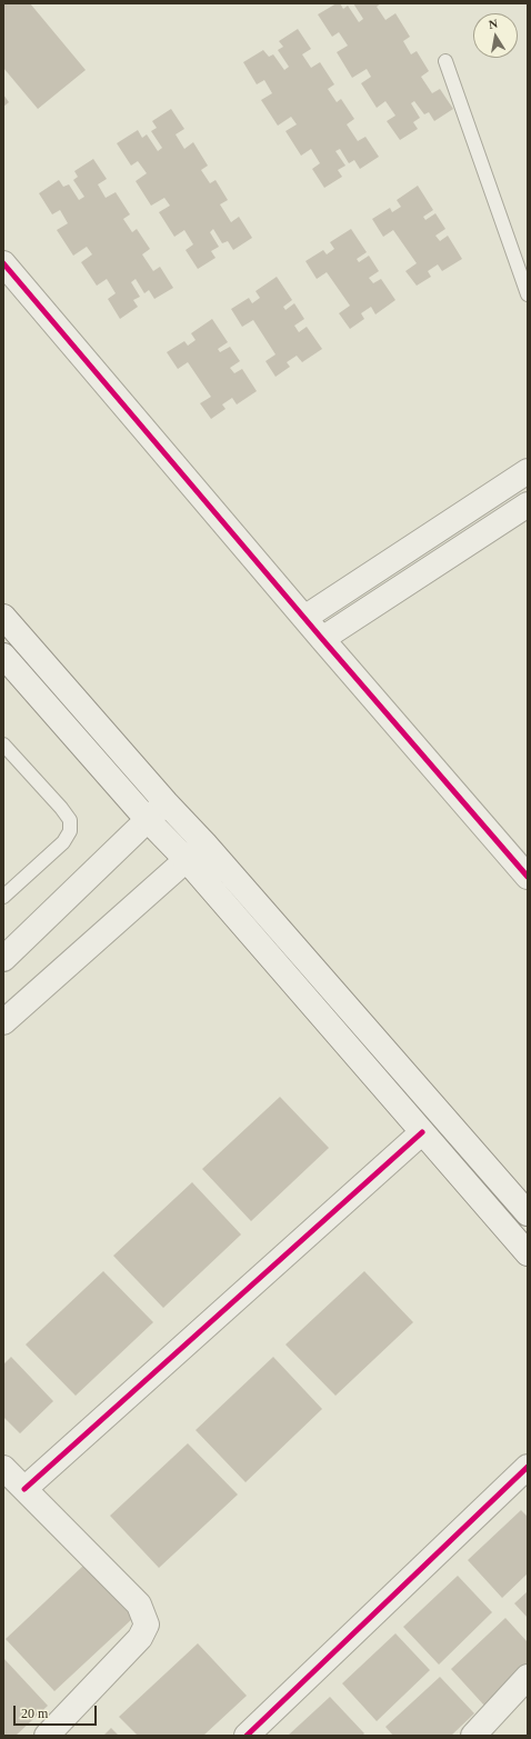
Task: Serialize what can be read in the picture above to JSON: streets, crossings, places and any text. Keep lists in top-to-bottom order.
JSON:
{
  "scale_bar": "20 m",
  "north": "top"
}
